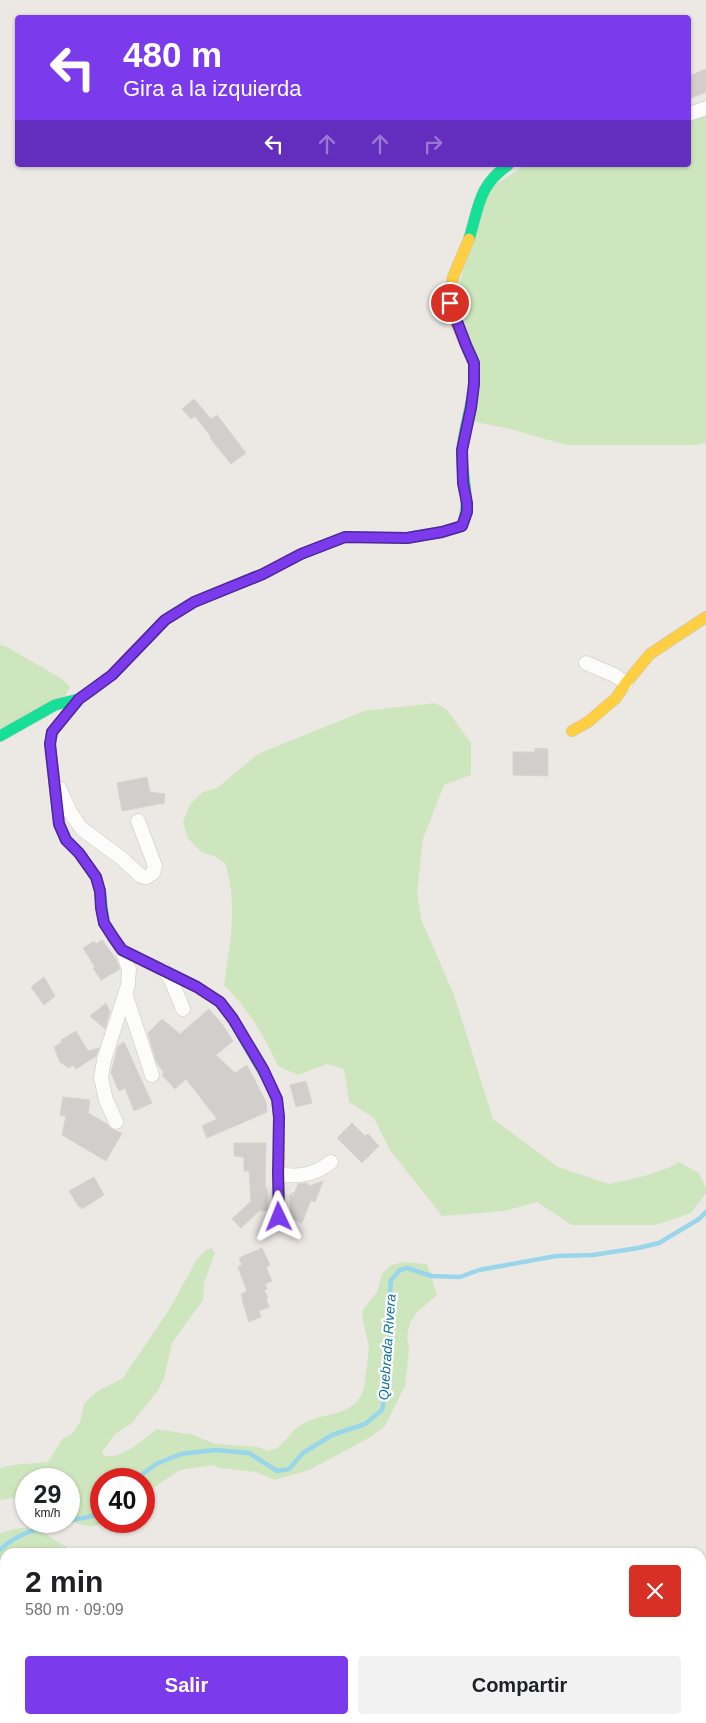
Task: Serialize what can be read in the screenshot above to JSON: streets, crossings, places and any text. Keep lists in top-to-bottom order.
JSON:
{
  "water": ["Quebrada Rivera"],
  "page": {
    "turn": ["480 m", "Gira a la izquierda"],
    "speed": "29 km/h",
    "limit": "40",
    "heading": ["2 min", "580 m · 09:09"],
    "buttons": ["Salir", "Compartir"]
  }
}
